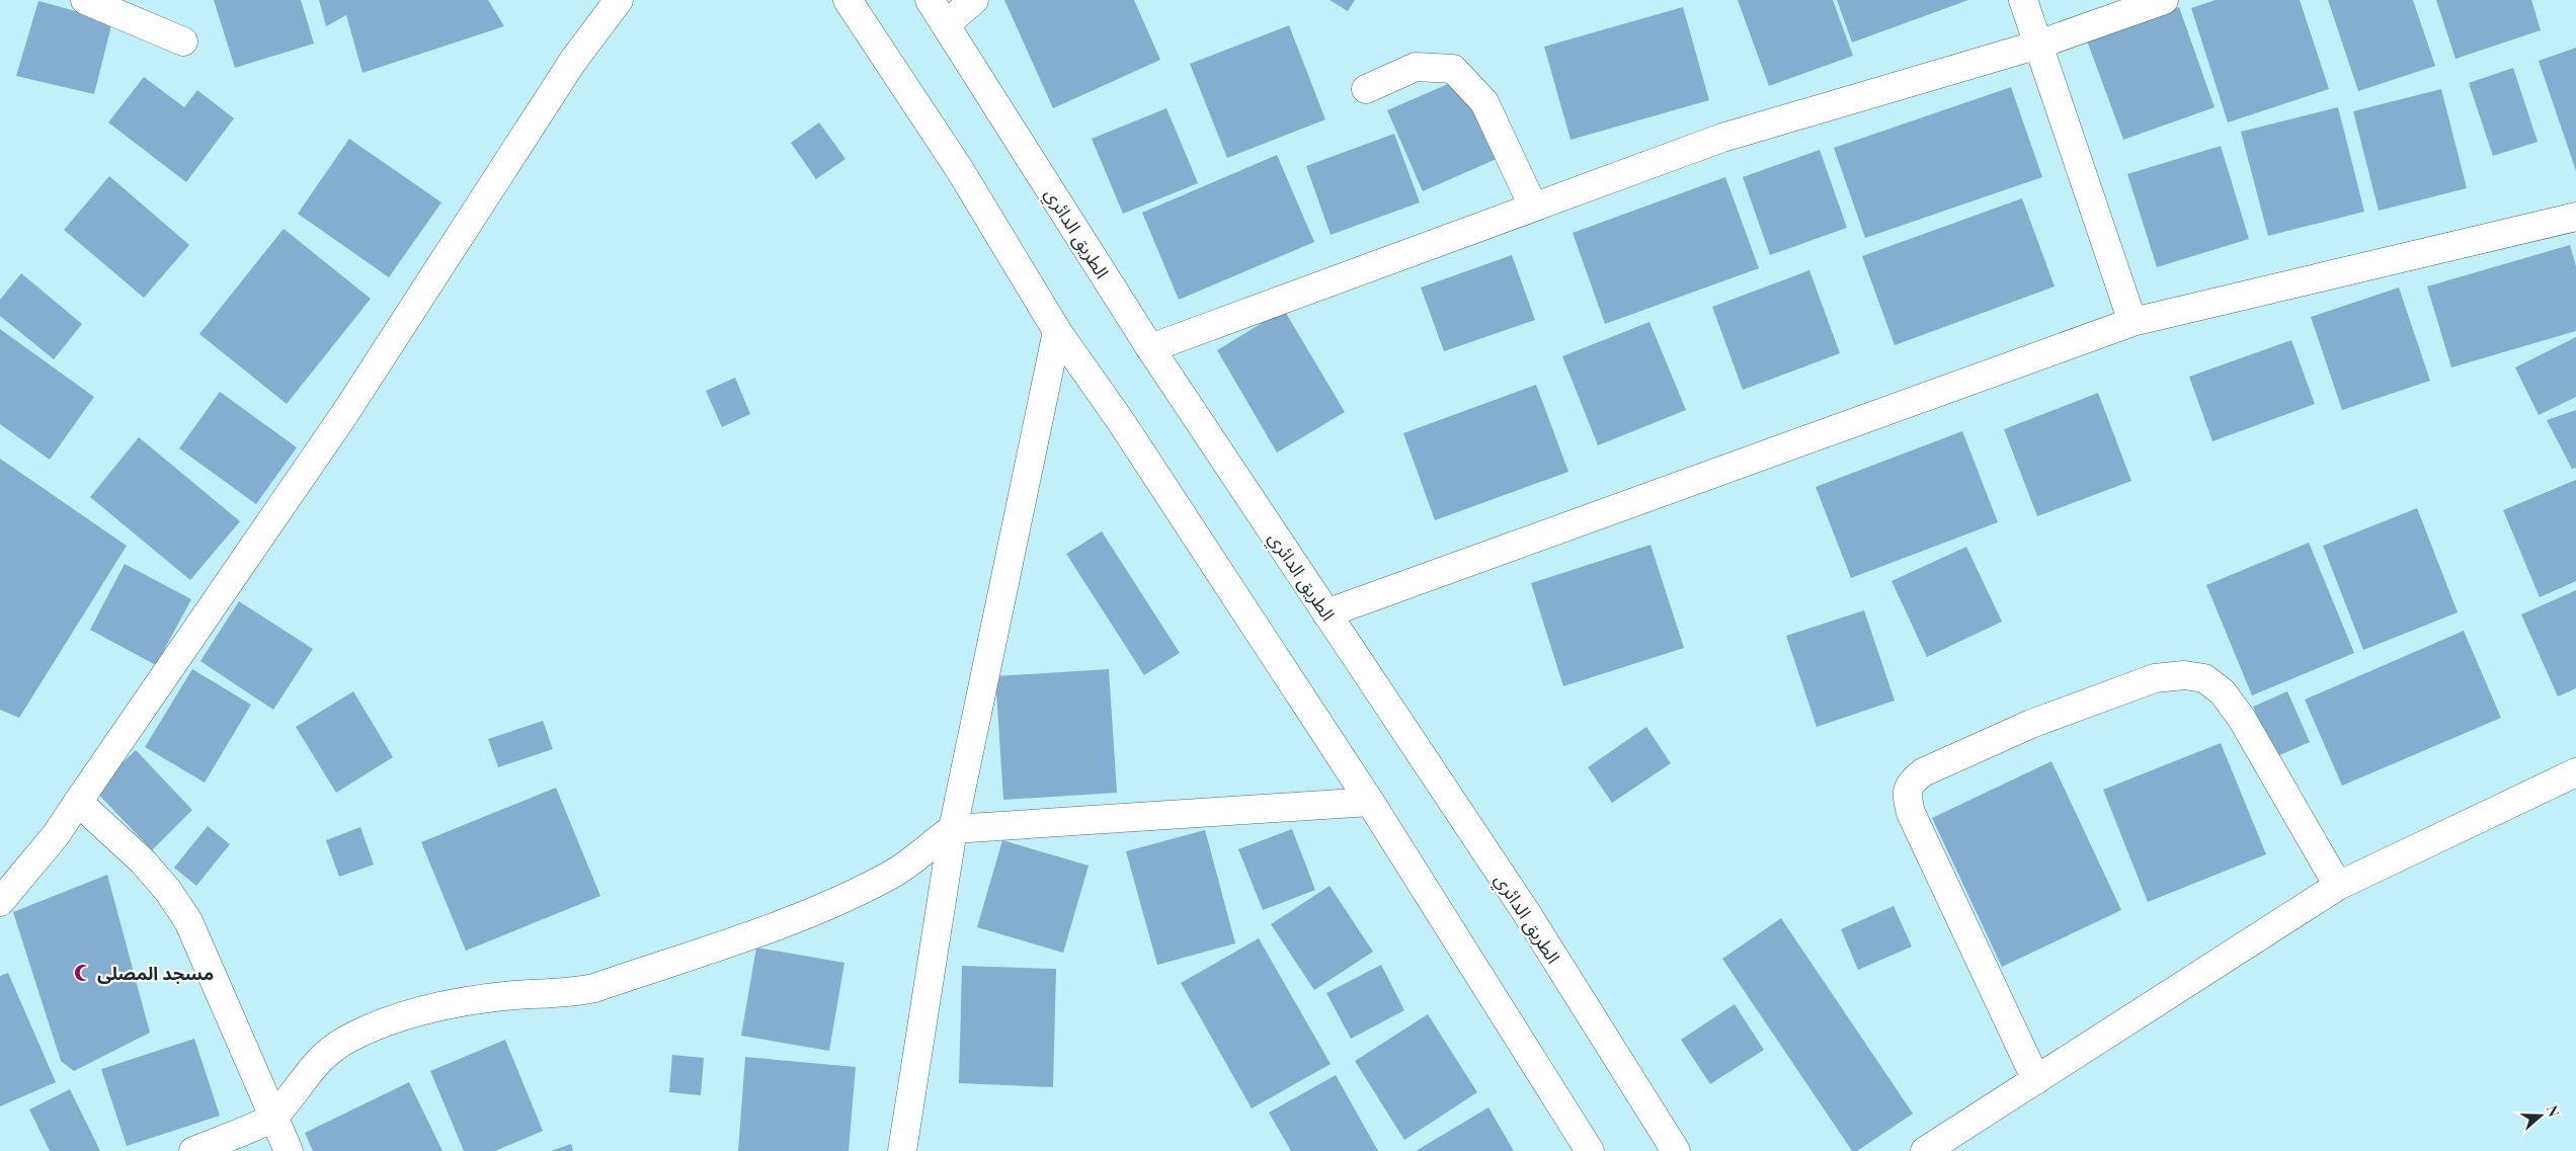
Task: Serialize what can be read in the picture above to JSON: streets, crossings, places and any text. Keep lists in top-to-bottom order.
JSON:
{
  "streets": {
    "street": ["الطريق الدائري"]
  },
  "places": {
    "mosque": ["مسجد المصلى"]
  },
  "north": "right"
}
